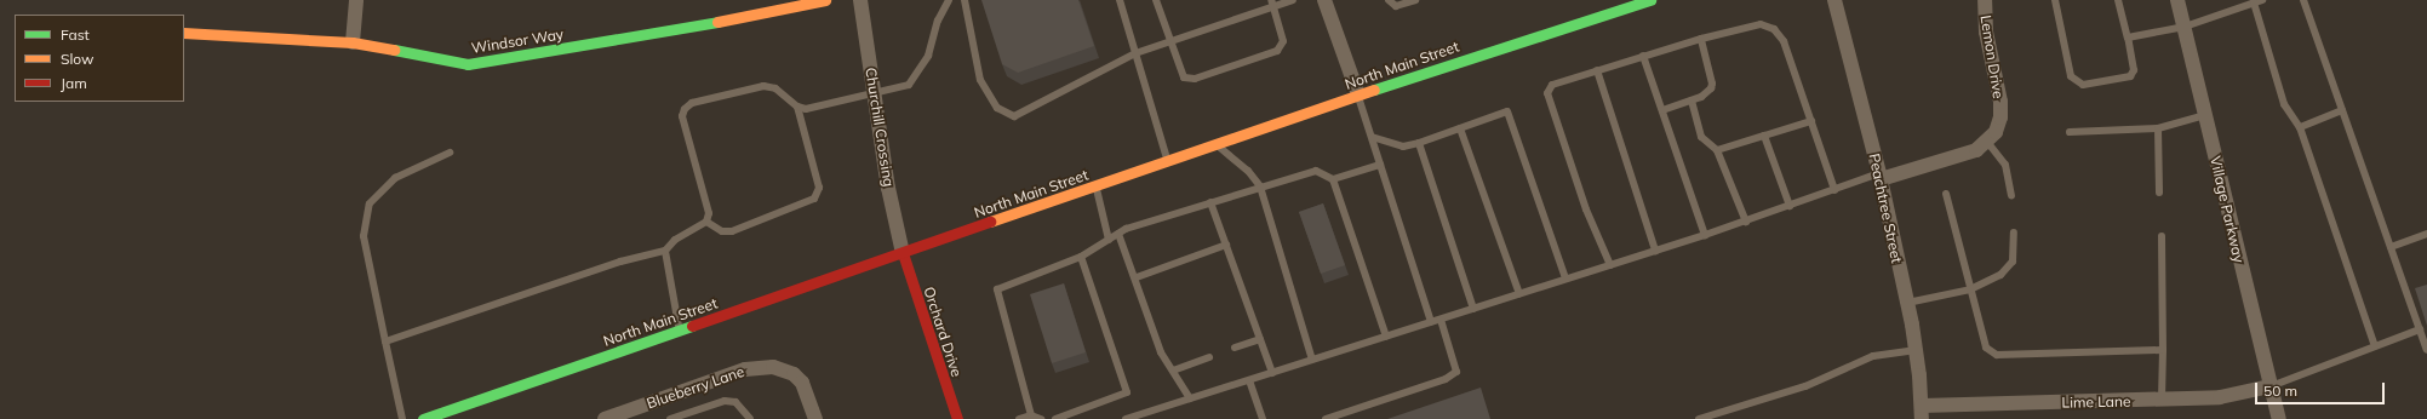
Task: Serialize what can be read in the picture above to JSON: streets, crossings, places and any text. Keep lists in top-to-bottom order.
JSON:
{
  "streets": {
    "main road": ["Windsor Way", "North Main Street", "Orchard Drive"],
    "street": [
      "Lemon Drive",
      "Churchill Crossing",
      "Peachtree Street",
      "Village Parkway",
      "Blueberry Lane",
      "Lime Lane"
    ]
  },
  "crossings": [
    ["North Main Street", "Churchill Crossing"],
    ["North Main Street", "Orchard Drive"],
    ["Churchill Crossing", "Orchard Drive"],
    ["Peachtree Street", "Lime Lane"],
    ["Village Parkway", "Lime Lane"]
  ],
  "legend": ["Fast", "Slow", "Jam"],
  "scale_bar": "50 m"
}
